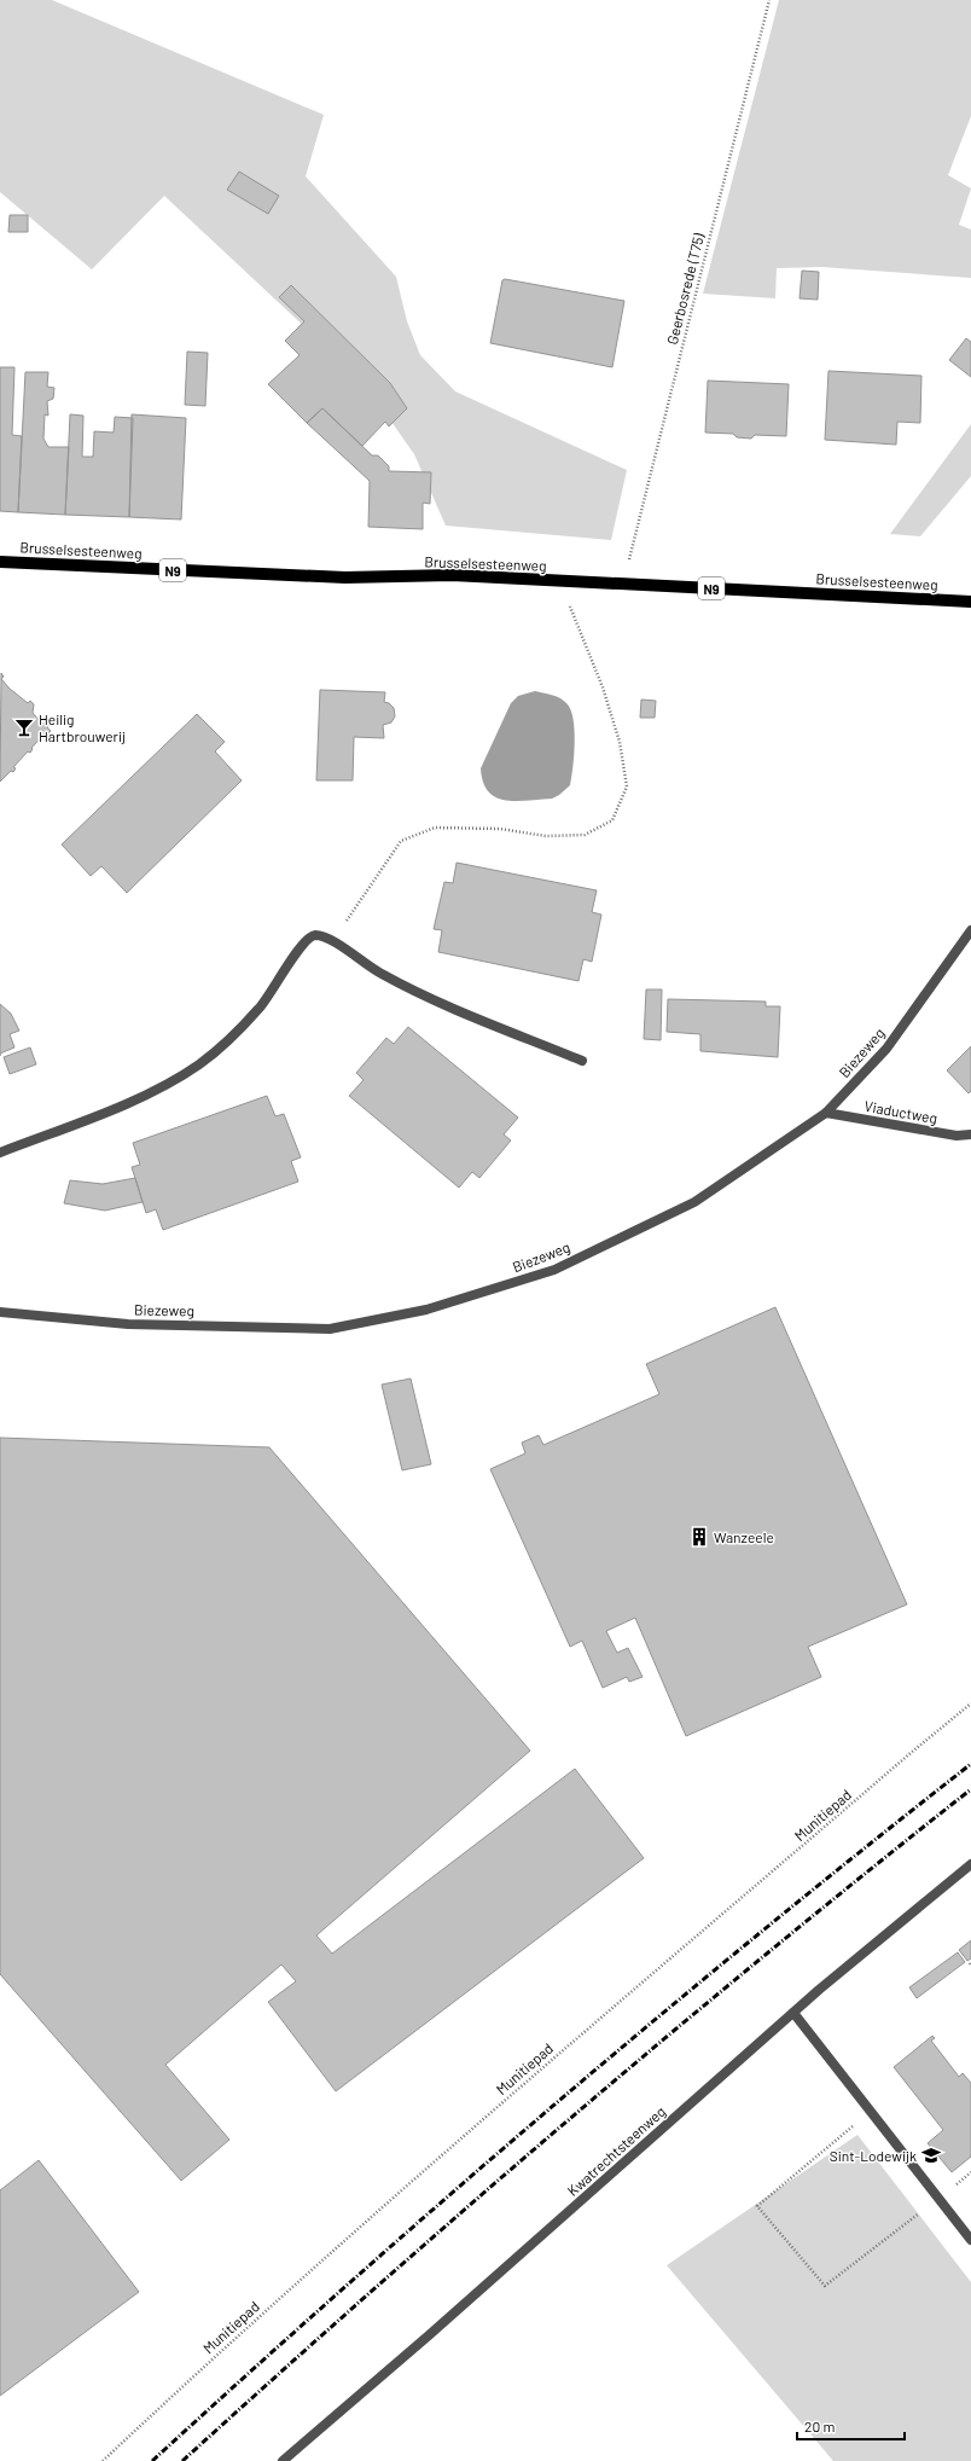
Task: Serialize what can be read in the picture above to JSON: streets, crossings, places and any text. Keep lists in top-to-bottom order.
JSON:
{
  "streets": {
    "main road": ["Brusselsesteenweg", "N9"],
    "street": ["Biezeweg", "Viaductweg", "Kwatrechtsteenweg"],
    "path": ["Geerbosrede (T75)", "Munitiepad"]
  },
  "crossings": [
    ["Geerbosrede (T75)", "Brusselsesteenweg"],
    ["Biezeweg", "Viaductweg"]
  ],
  "places": {
    "bar": ["Heilig Hartbrouwerij"],
    "building": ["Wanzeele"],
    "school or university": ["Sint-Lodewijk"]
  },
  "scale_bar": "20 m"
}
